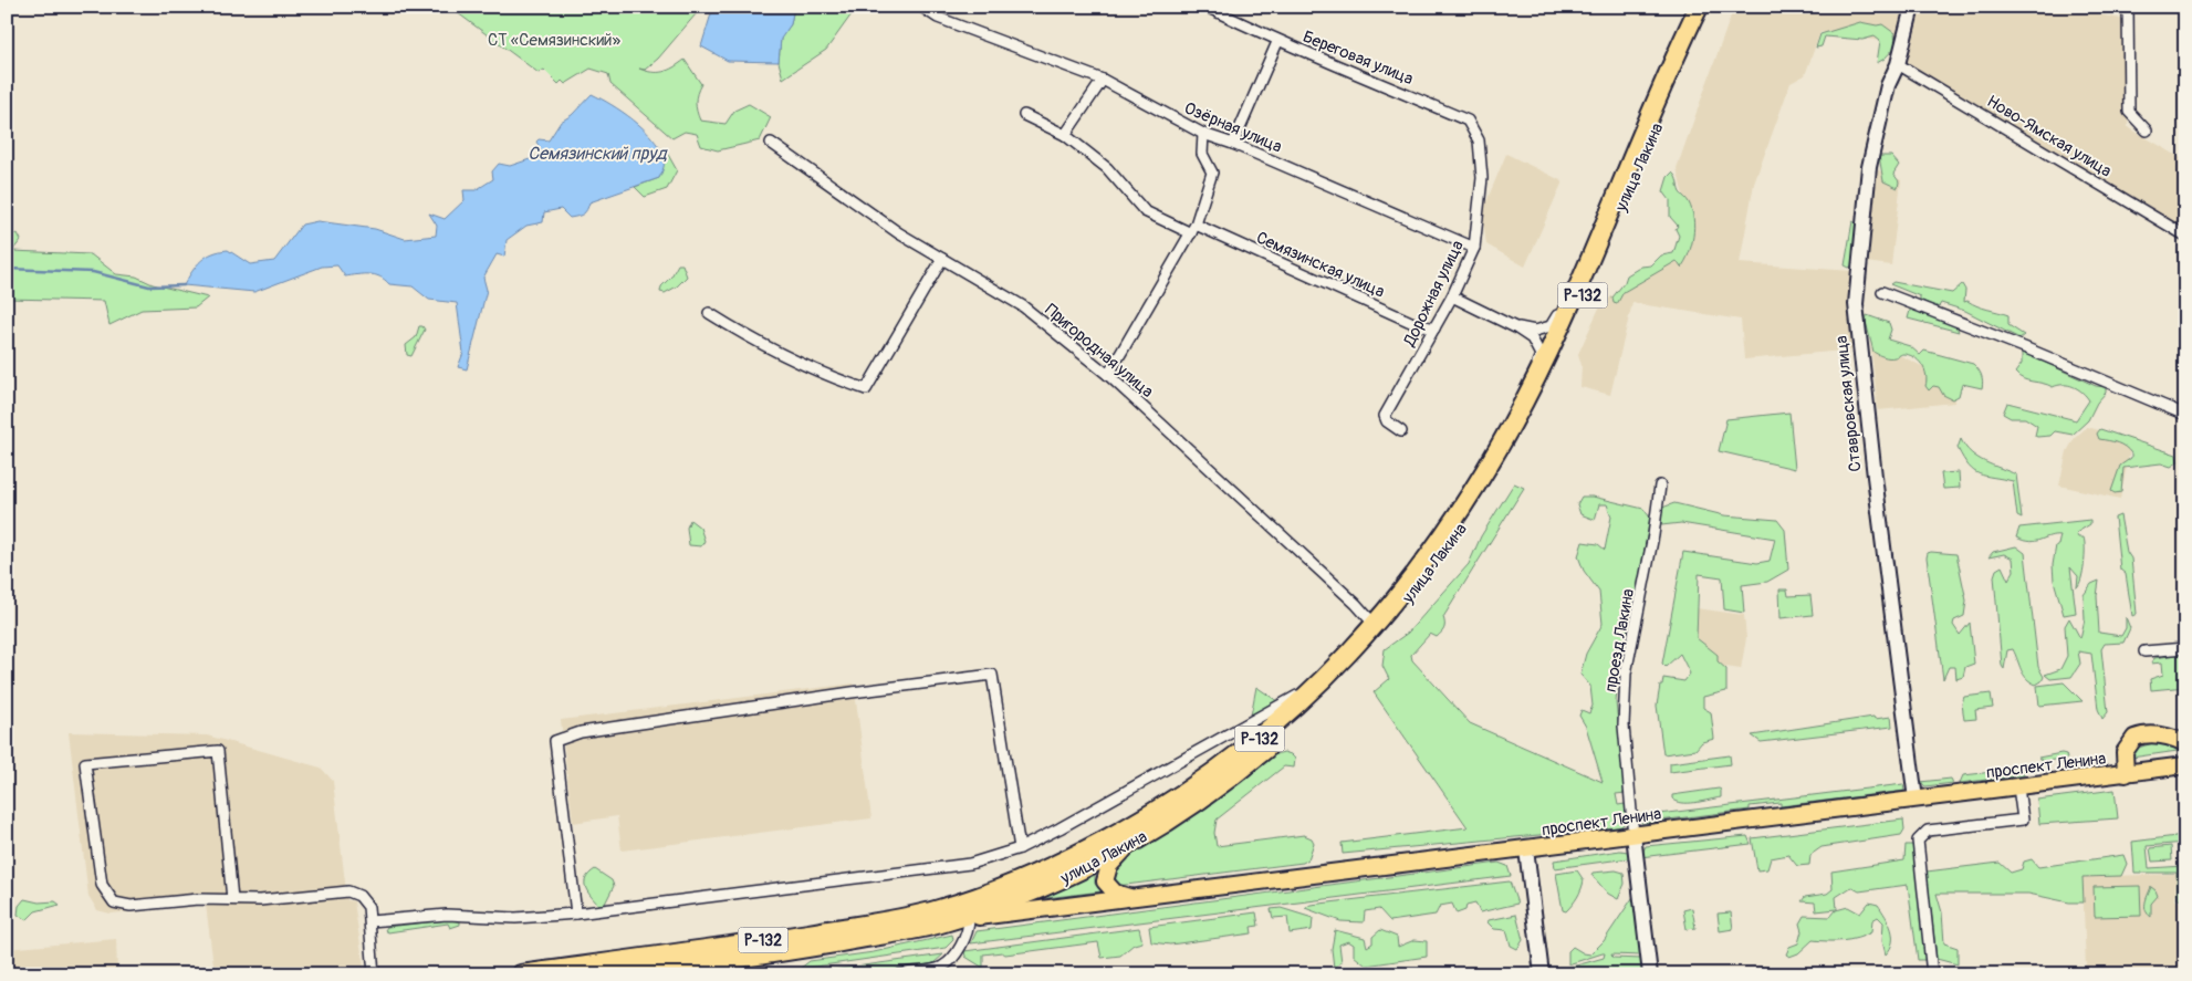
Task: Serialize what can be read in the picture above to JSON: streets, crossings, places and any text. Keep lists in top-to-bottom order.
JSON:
{
  "streets": {
    "highway": ["улица Лакина", "Р-132"],
    "main road": ["проспект Ленина"],
    "street": [
      "Береговая улица",
      "Озёрная улица",
      "Ново-Ямская улица",
      "Семязинская улица",
      "Дорожная улица",
      "Пригородная улица",
      "Ставровская улица",
      "проезд Лакина"
    ]
  },
  "crossings": [
    ["Береговая улица", "Дорожная улица"],
    ["Озёрная улица", "Дорожная улица"],
    ["Ново-Ямская улица", "Ставровская улица"],
    ["улица Лакина", "Р-132"],
    ["улица Лакина", "Пригородная улица"],
    ["улица Лакина", "проспект Ленина"],
    ["Семязинская улица", "Дорожная улица"],
    ["Ставровская улица", "проспект Ленина"],
    ["проезд Лакина", "проспект Ленина"]
  ],
  "water": ["Семязинский пруд"],
  "parks": ["СТ «Семязинский»"]
}
